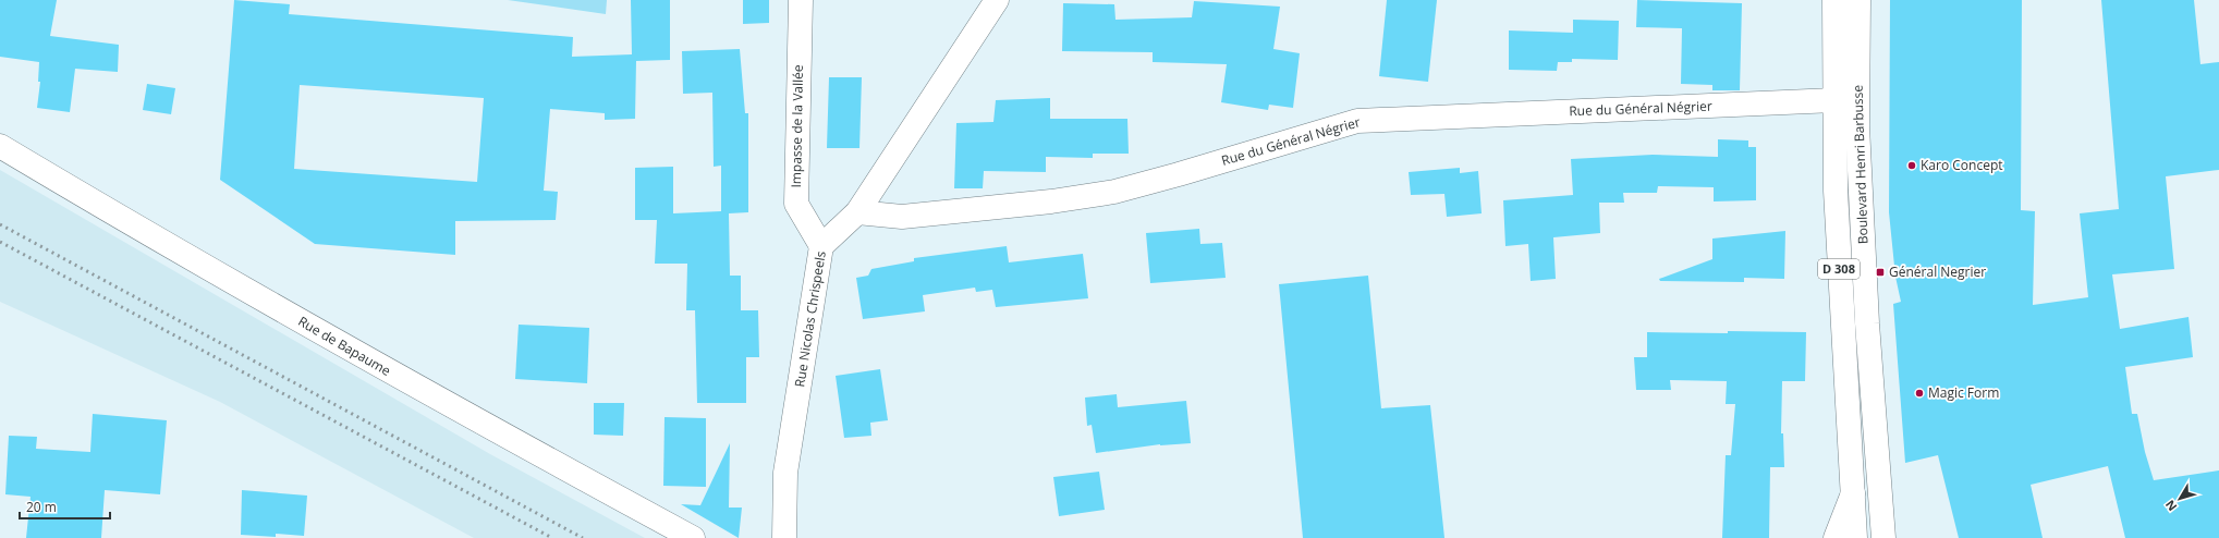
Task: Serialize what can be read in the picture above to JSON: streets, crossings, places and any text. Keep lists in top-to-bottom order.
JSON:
{
  "streets": {
    "street": [
      "Rue du Général Négrier",
      "Impasse de la Vallée",
      "Boulevard Henri Barbusse",
      "D 308",
      "Rue Nicolas Chrispeels",
      "Rue de Bapaume"
    ]
  },
  "crossings": [
    ["Rue du Général Négrier", "Boulevard Henri Barbusse"],
    ["Rue du Général Négrier", "Rue Nicolas Chrispeels"],
    ["Impasse de la Vallée", "Rue Nicolas Chrispeels"]
  ],
  "places": {
    "other": ["Karo Concept", "Magic Form"],
    "transit": ["Général Negrier"]
  },
  "scale_bar": "20 m",
  "north": "bottom left"
}
